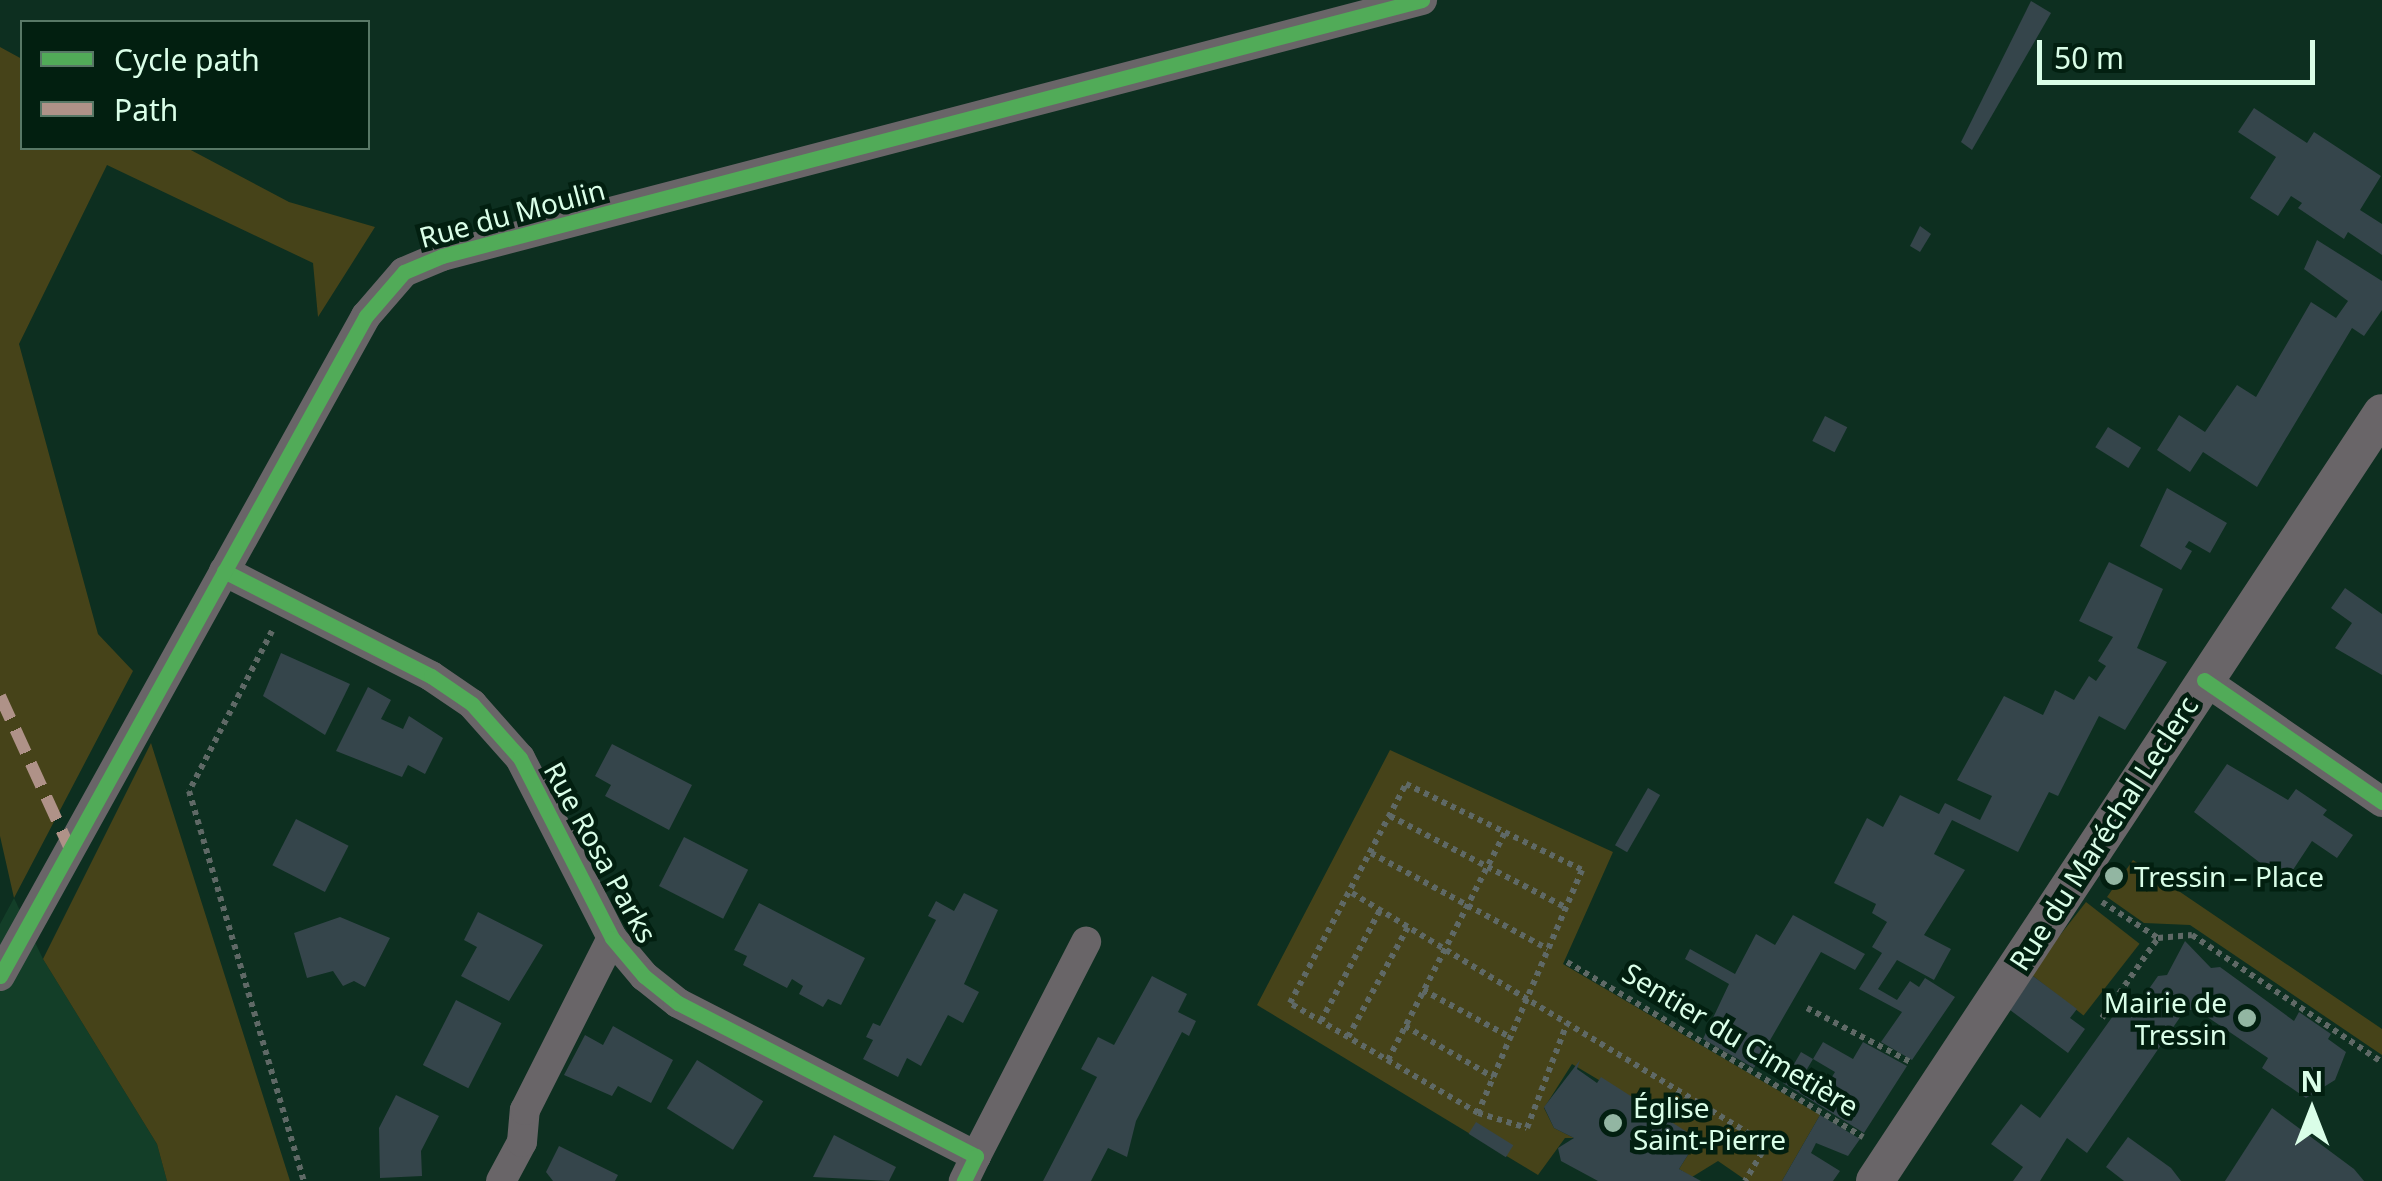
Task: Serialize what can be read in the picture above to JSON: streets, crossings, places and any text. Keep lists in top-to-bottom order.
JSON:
{
  "streets": {
    "street": ["Rue du Moulin", "Rue du Maréchal Leclerc", "Rue Rosa Parks"],
    "path": ["Sentier du Cimetière"]
  },
  "crossings": [
    ["Rue du Moulin", "Rue Rosa Parks"],
    ["Rue du Maréchal Leclerc", "Sentier du Cimetière"]
  ],
  "places": ["Tressin – Place", "Mairie de Tressin", "Église Saint-Pierre"],
  "legend": ["Cycle path", "Path"],
  "scale_bar": "50 m",
  "north": "top"
}
